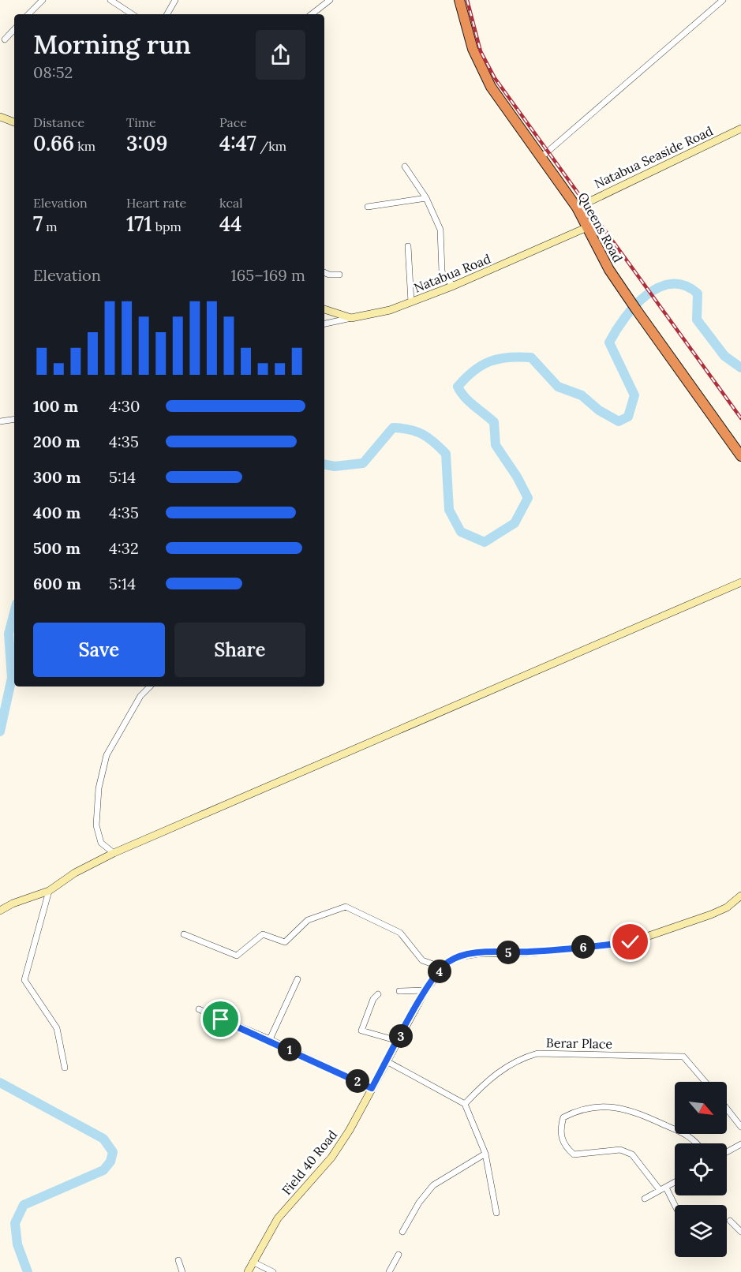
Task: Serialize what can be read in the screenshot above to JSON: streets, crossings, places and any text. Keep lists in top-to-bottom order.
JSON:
{
  "streets": {
    "highway": ["Queens Road"],
    "street": [
      "Natabua Seaside Road",
      "Natabua Road",
      "Berar Place",
      "Field 40 Road"
    ]
  },
  "crossings": [
    ["Natabua Seaside Road", "Queens Road"],
    ["Queens Road", "Natabua Road"]
  ],
  "north": "bottom right",
  "page": {
    "heading": ["Morning run", "08:52"],
    "stats": [
      ["Distance", "0.66 km"],
      ["Time", "3:09"],
      ["Pace", "4:47 /km"],
      ["Elevation", "7 m"],
      ["Heart rate", "171 bpm"],
      ["kcal", "44"]
    ],
    "chart": ["Elevation", "165–169 m"],
    "list": [
      {
        "name": "100 m",
        "note": "4:30"
      },
      {
        "name": "200 m",
        "note": "4:35"
      },
      {
        "name": "300 m",
        "note": "5:14"
      },
      {
        "name": "400 m",
        "note": "4:35"
      },
      {
        "name": "500 m",
        "note": "4:32"
      },
      {
        "name": "600 m",
        "note": "5:14"
      }
    ],
    "buttons": ["Save", "Share"],
    "pins": [
      "6",
      "5",
      "4",
      "3",
      "1",
      "2"
    ]
  }
}
